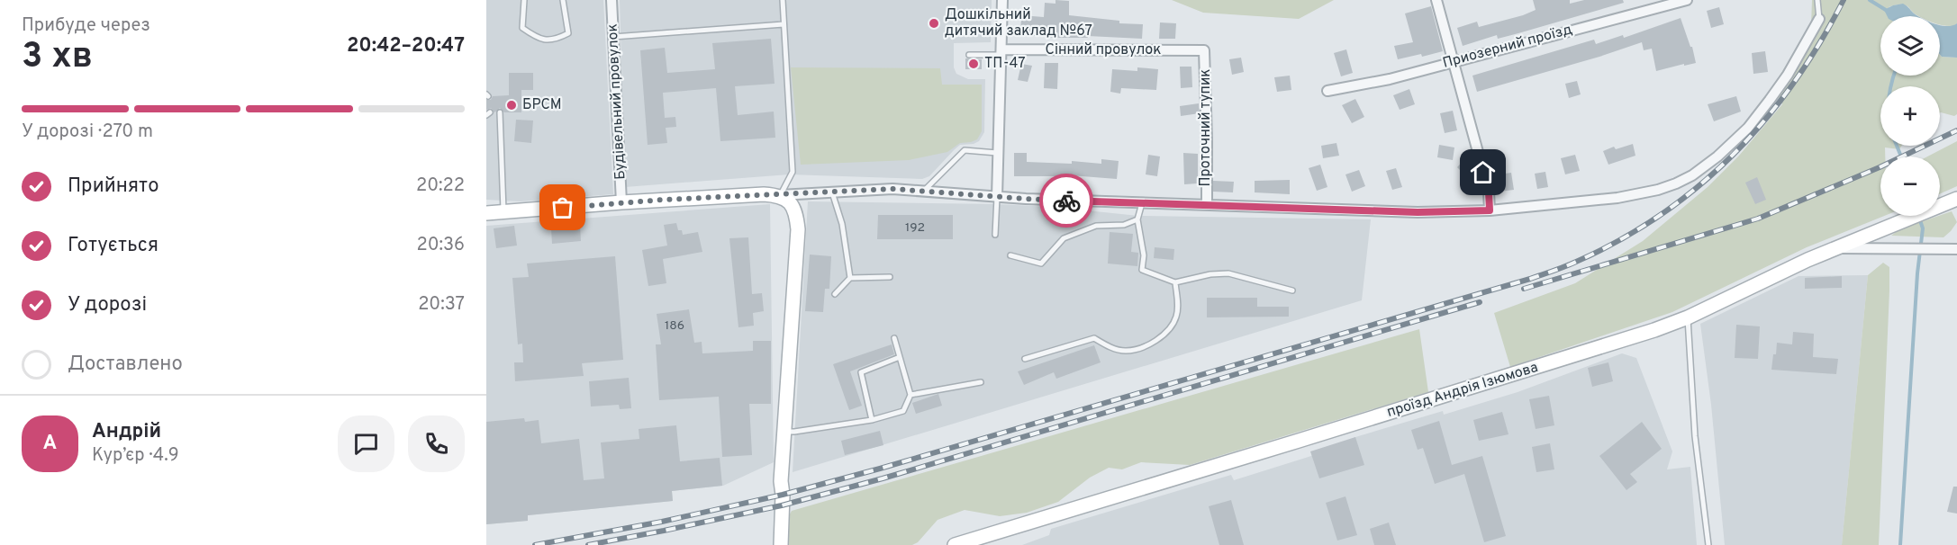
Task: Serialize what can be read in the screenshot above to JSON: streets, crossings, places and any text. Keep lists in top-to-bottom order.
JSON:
{
  "streets": {
    "street": [
      "Приозерний проїзд",
      "Сінний провулок",
      "Будівельний провулок",
      "Проточний тупик",
      "проїзд Андрія Ізюмова"
    ]
  },
  "crossings": [
    ["Сінний провулок", "Проточний тупик"]
  ],
  "places": ["Дошкільний дитячий заклад №67", "ТП-47", "БРСМ"],
  "house_numbers": ["192", "186"],
  "page": {
    "heading": ["3 хв", "Прибуде через", "20:42–20:47"],
    "panel": ["Андрій", "Кур’єр · 4.9"],
    "map_buttons": ["+", "−"],
    "bar": "У дорозі · 270 m",
    "list": [
      ["Прийнято", "20:22"],
      ["Готується", "20:36"],
      ["У дорозі", "20:37"],
      "Доставлено"
    ],
    "round": "А"
  }
}
